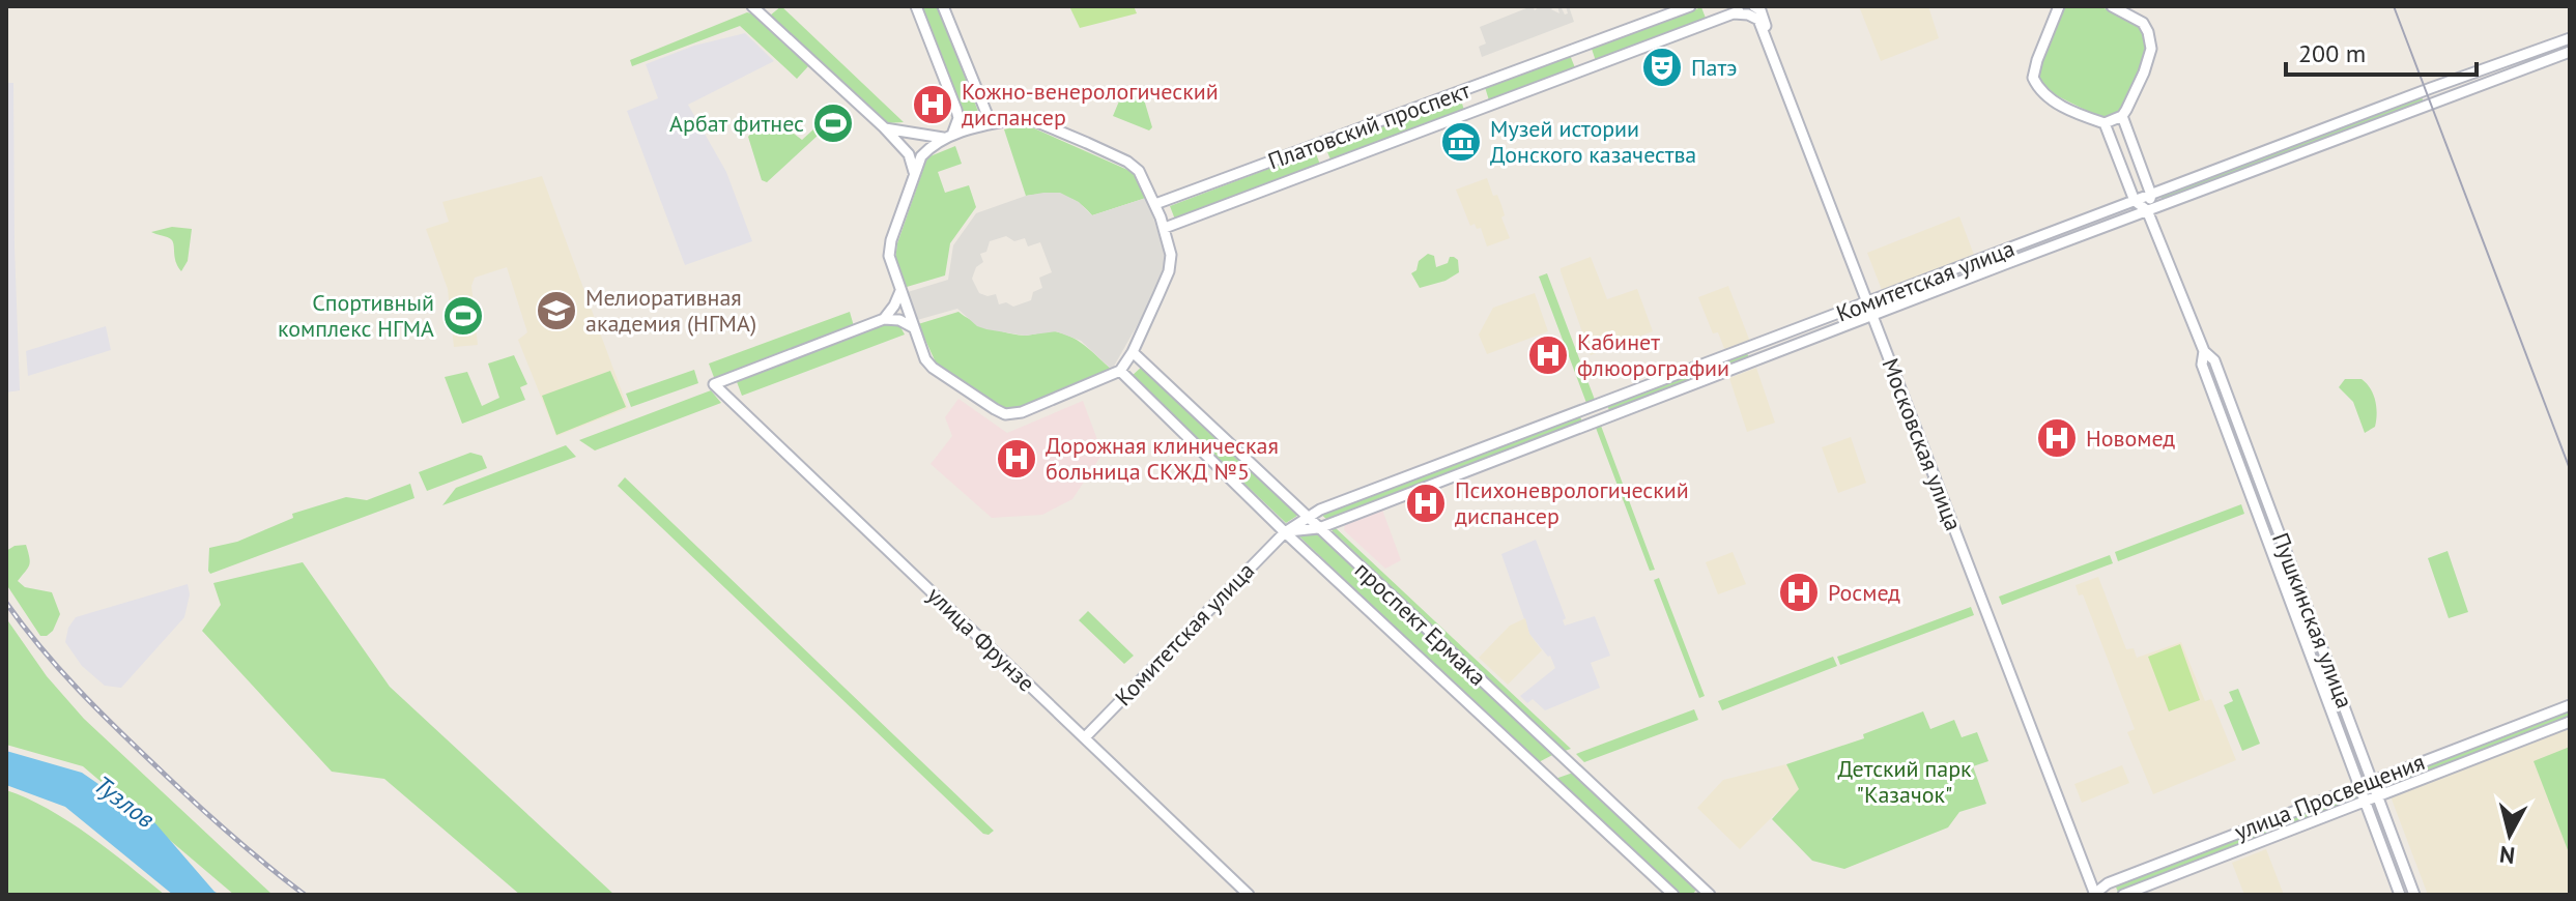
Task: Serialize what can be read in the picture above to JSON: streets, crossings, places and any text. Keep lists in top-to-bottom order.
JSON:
{
  "streets": {
    "main road": [
      "Платовский проспект",
      "Комитетская улица",
      "Московская улица",
      "Пушкинская улица",
      "проспект Ермака",
      "улица Фрунзе",
      "улица Просвещения"
    ]
  },
  "crossings": [
    ["Платовский проспект", "Московская улица"],
    ["Платовский проспект", "проспект Ермака"],
    ["Комитетская улица", "Московская улица"],
    ["Комитетская улица", "Пушкинская улица"],
    ["Комитетская улица", "проспект Ермака"],
    ["Комитетская улица", "улица Фрунзе"],
    ["Московская улица", "улица Просвещения"],
    ["Пушкинская улица", "улица Просвещения"]
  ],
  "water": ["Тузлов"],
  "parks": ["Детский парк \"Казачок\""],
  "places": {
    "theatre": ["Патэ"],
    "hospital": [
      "Кожно-венерологический диспансер",
      "Кабинет флюорографии",
      "Новомед",
      "Дорожная клиническая больница СКЖД №5",
      "Психоневрологический диспансер",
      "Росмед"
    ],
    "sports": ["Арбат фитнес", "Спортивный комплекс НГМА"],
    "museum": ["Музей истории Донского казачества"],
    "school or university": ["Мелиоративная академия (НГМА)"]
  },
  "scale_bar": "200 m",
  "north": "bottom"
}
